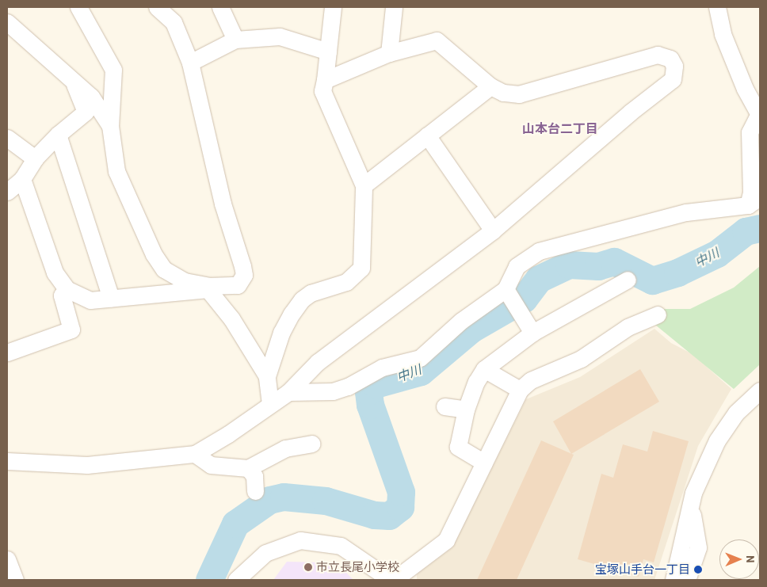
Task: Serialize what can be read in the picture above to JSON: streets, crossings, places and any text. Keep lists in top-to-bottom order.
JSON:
{
  "districts": ["山本台二丁目"],
  "water": ["中川"],
  "places": ["市立長尾小学校", "宝塚山手台一丁目"],
  "north": "right"
}
